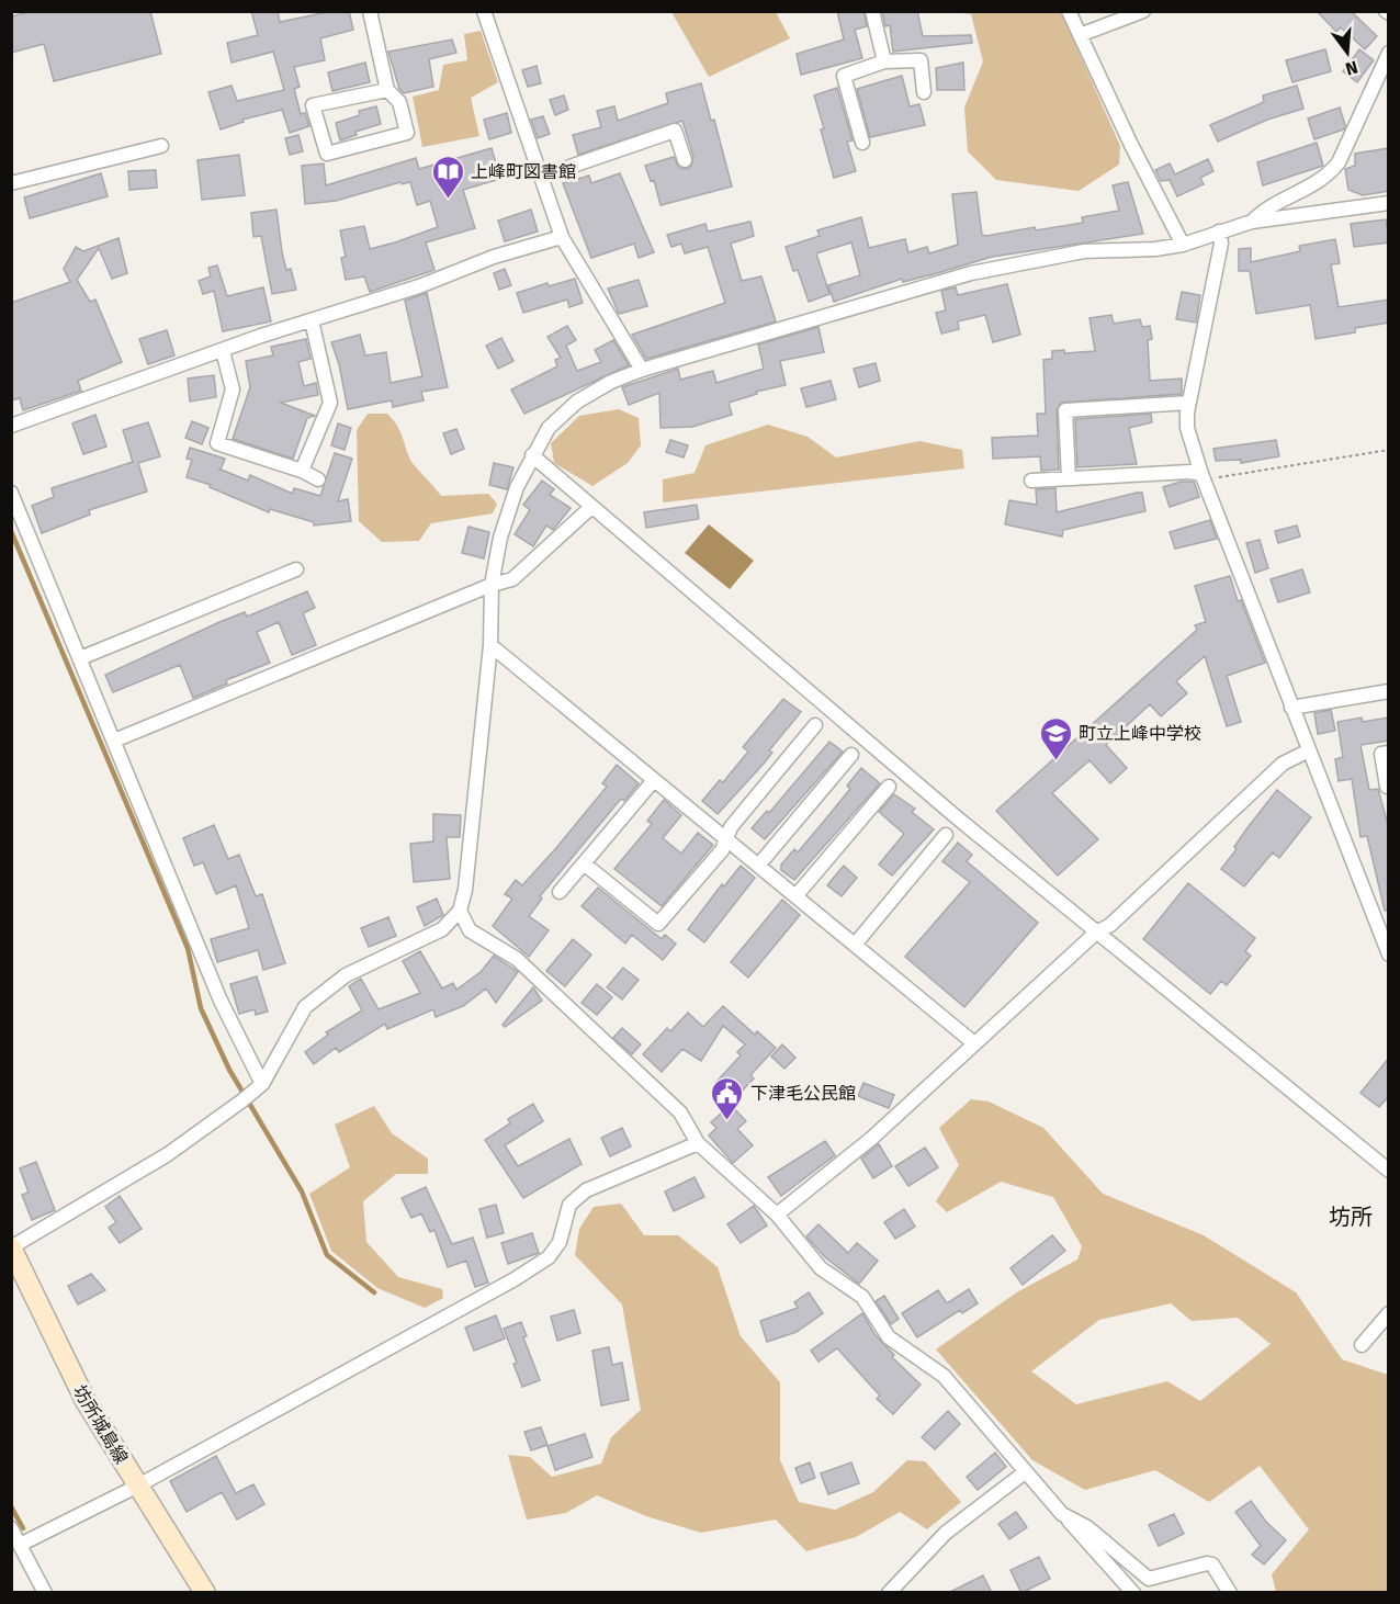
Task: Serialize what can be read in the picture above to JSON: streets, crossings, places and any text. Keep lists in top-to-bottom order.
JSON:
{
  "streets": {
    "main road": ["坊所城島線"]
  },
  "districts": ["坊所"],
  "places": {
    "library": ["上峰町図書館"],
    "school or university": ["町立上峰中学校"],
    "public building": ["下津毛公民館"]
  },
  "north": "bottom"
}
